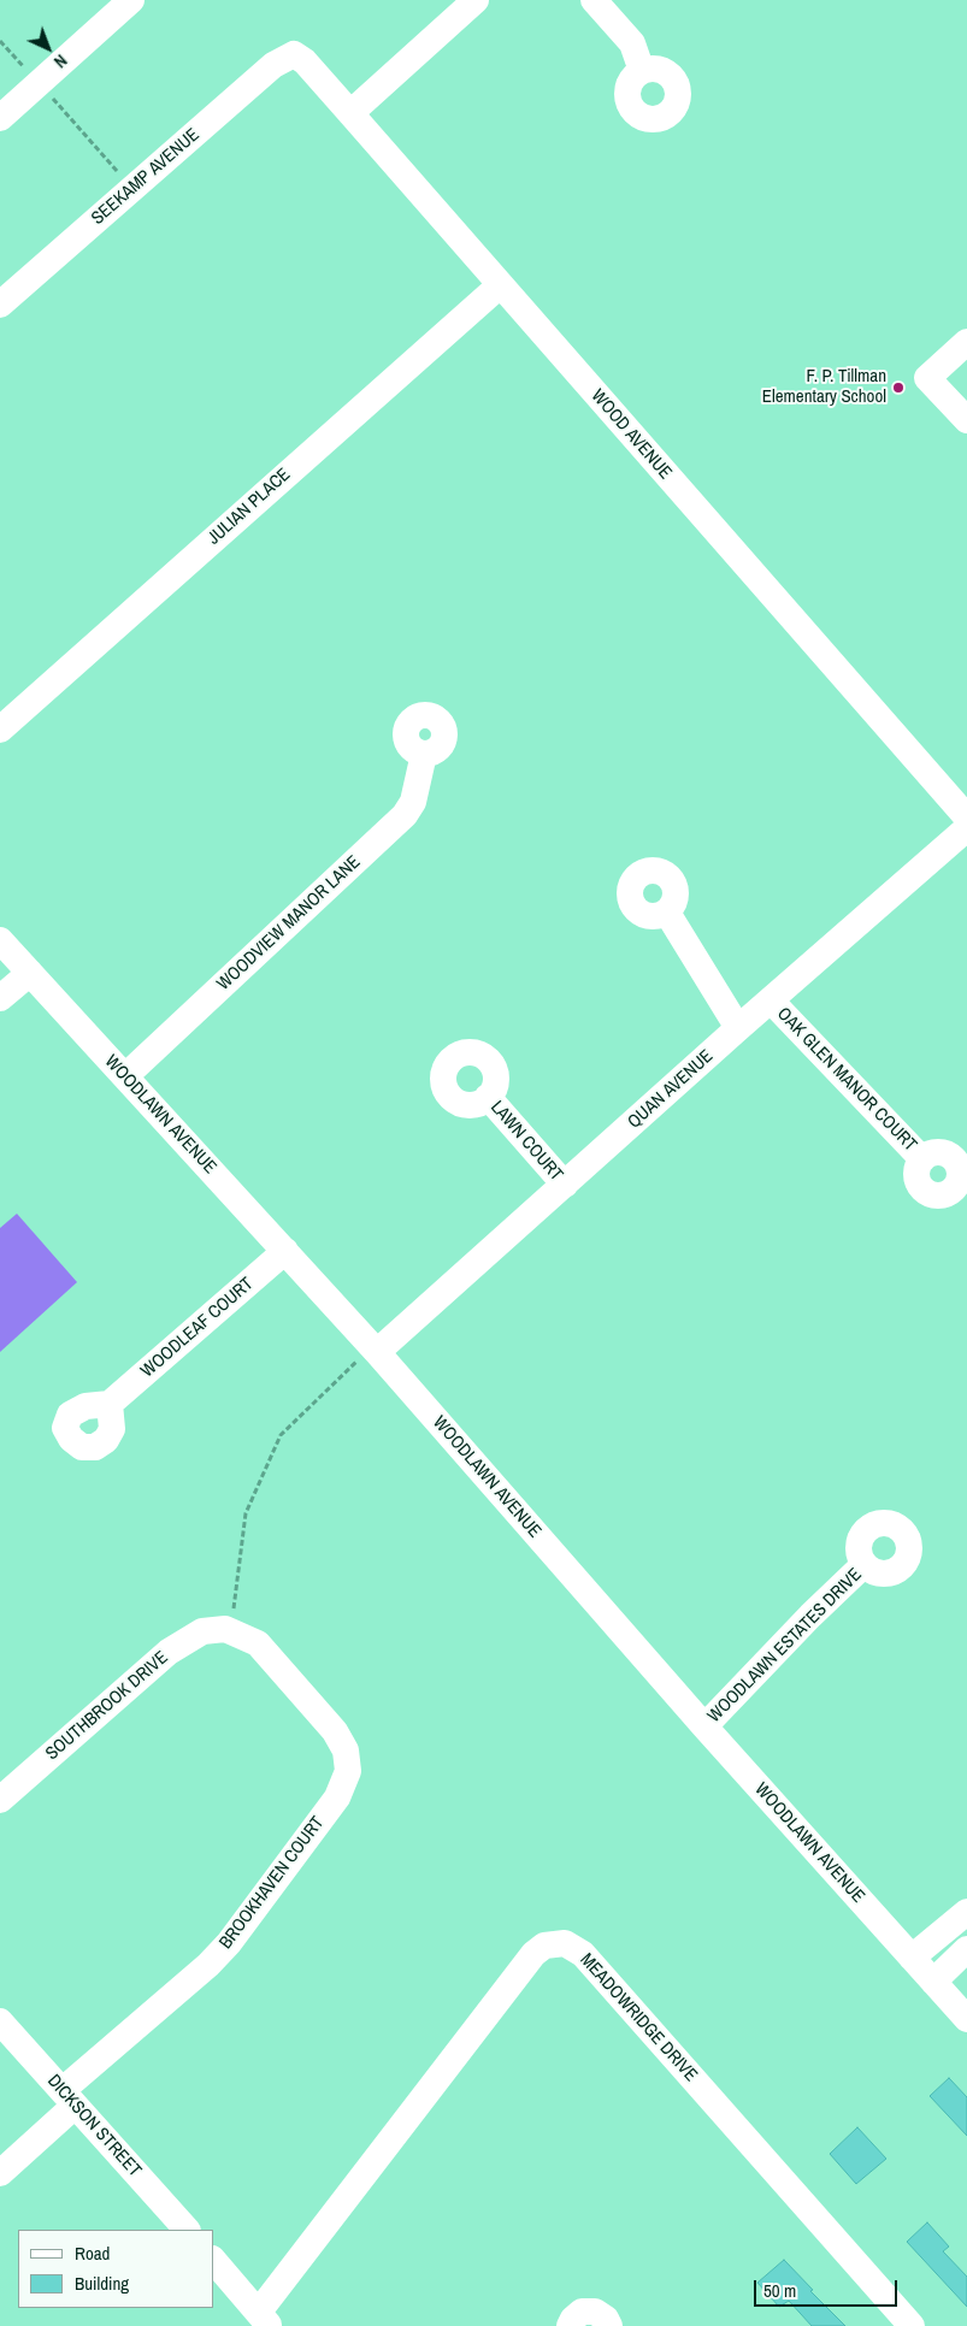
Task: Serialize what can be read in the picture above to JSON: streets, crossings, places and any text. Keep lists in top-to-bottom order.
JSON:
{
  "streets": {
    "street": [
      "SEEKAMP AVENUE",
      "WOOD AVENUE",
      "JULIAN PLACE",
      "WOODVIEW MANOR LANE",
      "OAK GLEN MANOR COURT",
      "QUAN AVENUE",
      "WOODLAWN AVENUE",
      "LAWN COURT",
      "WOODLEAF COURT",
      "WOODLAWN ESTATES DRIVE",
      "SOUTHBROOK DRIVE",
      "BROOKHAVEN COURT",
      "MEADOWRIDGE DRIVE",
      "DICKSON STREET"
    ]
  },
  "crossings": [
    ["SEEKAMP AVENUE", "WOOD AVENUE"],
    ["WOOD AVENUE", "JULIAN PLACE"],
    ["WOODVIEW MANOR LANE", "WOODLAWN AVENUE"],
    ["OAK GLEN MANOR COURT", "QUAN AVENUE"],
    ["QUAN AVENUE", "WOODLAWN AVENUE"],
    ["QUAN AVENUE", "LAWN COURT"],
    ["WOODLAWN AVENUE", "WOODLEAF COURT"],
    ["WOODLAWN AVENUE", "WOODLAWN ESTATES DRIVE"],
    ["SOUTHBROOK DRIVE", "BROOKHAVEN COURT"],
    ["BROOKHAVEN COURT", "DICKSON STREET"]
  ],
  "places": ["F. P. Tillman Elementary School"],
  "legend": ["Road", "Building"],
  "scale_bar": "50 m",
  "north": "bottom right"
}
